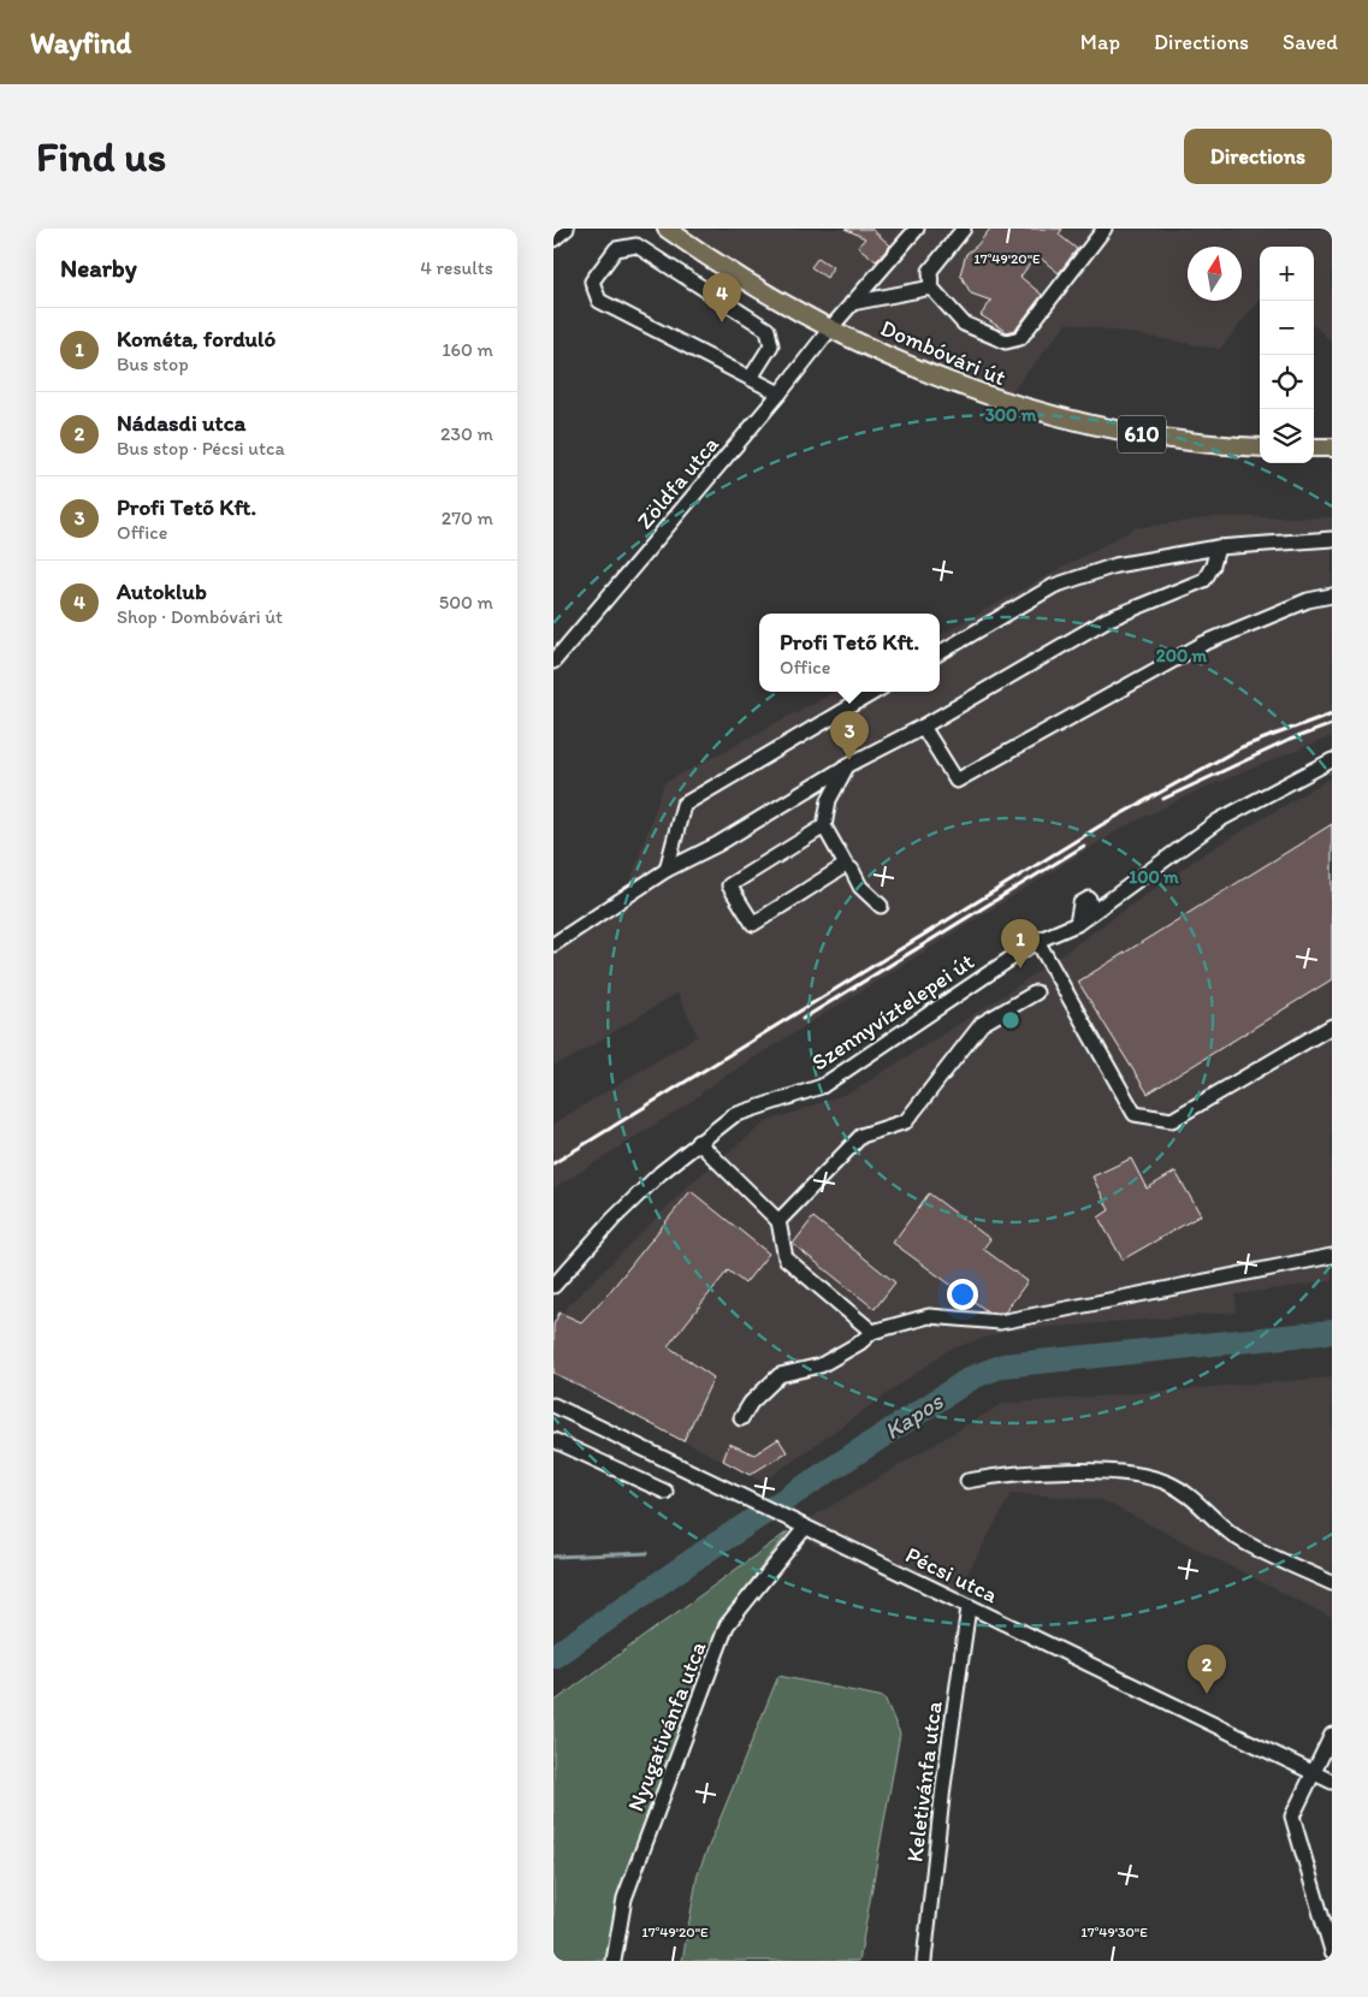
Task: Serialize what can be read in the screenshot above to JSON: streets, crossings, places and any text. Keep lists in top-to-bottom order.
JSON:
{
  "streets": {
    "main road": ["Dombóvári út", "610"],
    "street": [
      "Zöldfa utca",
      "Szennyvíztelepei út",
      "Pécsi utca",
      "Nyugativánfa utca",
      "Keletivánfa utca"
    ]
  },
  "crossings": [
    ["Dombóvári út", "Zöldfa utca"],
    ["Pécsi utca", "Nyugativánfa utca"],
    ["Pécsi utca", "Keletivánfa utca"]
  ],
  "water": ["Kapos"],
  "north": "top",
  "page": {
    "header": "Wayfind",
    "nav": ["Map", "Directions", "Saved"],
    "buttons": "Directions",
    "title": "Find us",
    "heading": ["Nearby", "4 results"],
    "map_buttons": ["+", "−"],
    "pins": [
      "4",
      "3",
      "1",
      "2"
    ],
    "list": [
      {
        "mark": "1",
        "name": "Kométa, forduló",
        "note": "Bus stop",
        "value": "160 m"
      },
      {
        "mark": "2",
        "name": "Nádasdi utca",
        "note": "Bus stop · Pécsi utca",
        "value": "230 m"
      },
      {
        "mark": "3",
        "name": "Profi Tető Kft.",
        "note": "Office",
        "value": "270 m"
      },
      {
        "mark": "4",
        "name": "Autoklub",
        "note": "Shop · Dombóvári út",
        "value": "500 m"
      }
    ],
    "popup": ["Profi Tető Kft.", "Office"]
  },
  "coordinates": ["17°49'20\"E", "17°49'30\"E"],
  "rings": ["300 m", "200 m", "100 m"]
}
